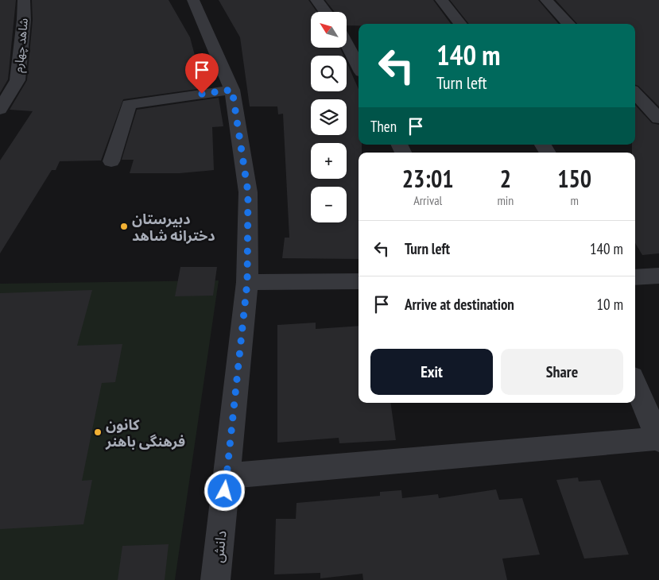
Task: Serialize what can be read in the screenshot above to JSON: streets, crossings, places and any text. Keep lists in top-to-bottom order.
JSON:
{
  "streets": {
    "street": ["شاهد چهارم", "دانش"]
  },
  "places": ["دبیرستان دخترانه شاهد", "کانون فرهنگی باهنر"],
  "north": "top left",
  "page": {
    "map_buttons": ["+", "−"],
    "turn": ["140 m", "Turn left"],
    "then": "Then",
    "eta": [
      "23:01",
      "Arrival",
      "2",
      "min",
      "150",
      "m"
    ],
    "list": [
      {
        "name": "Turn left",
        "value": "140 m"
      },
      {
        "name": "Arrive at destination",
        "value": "10 m"
      }
    ],
    "buttons": ["Exit", "Share"]
  }
}
